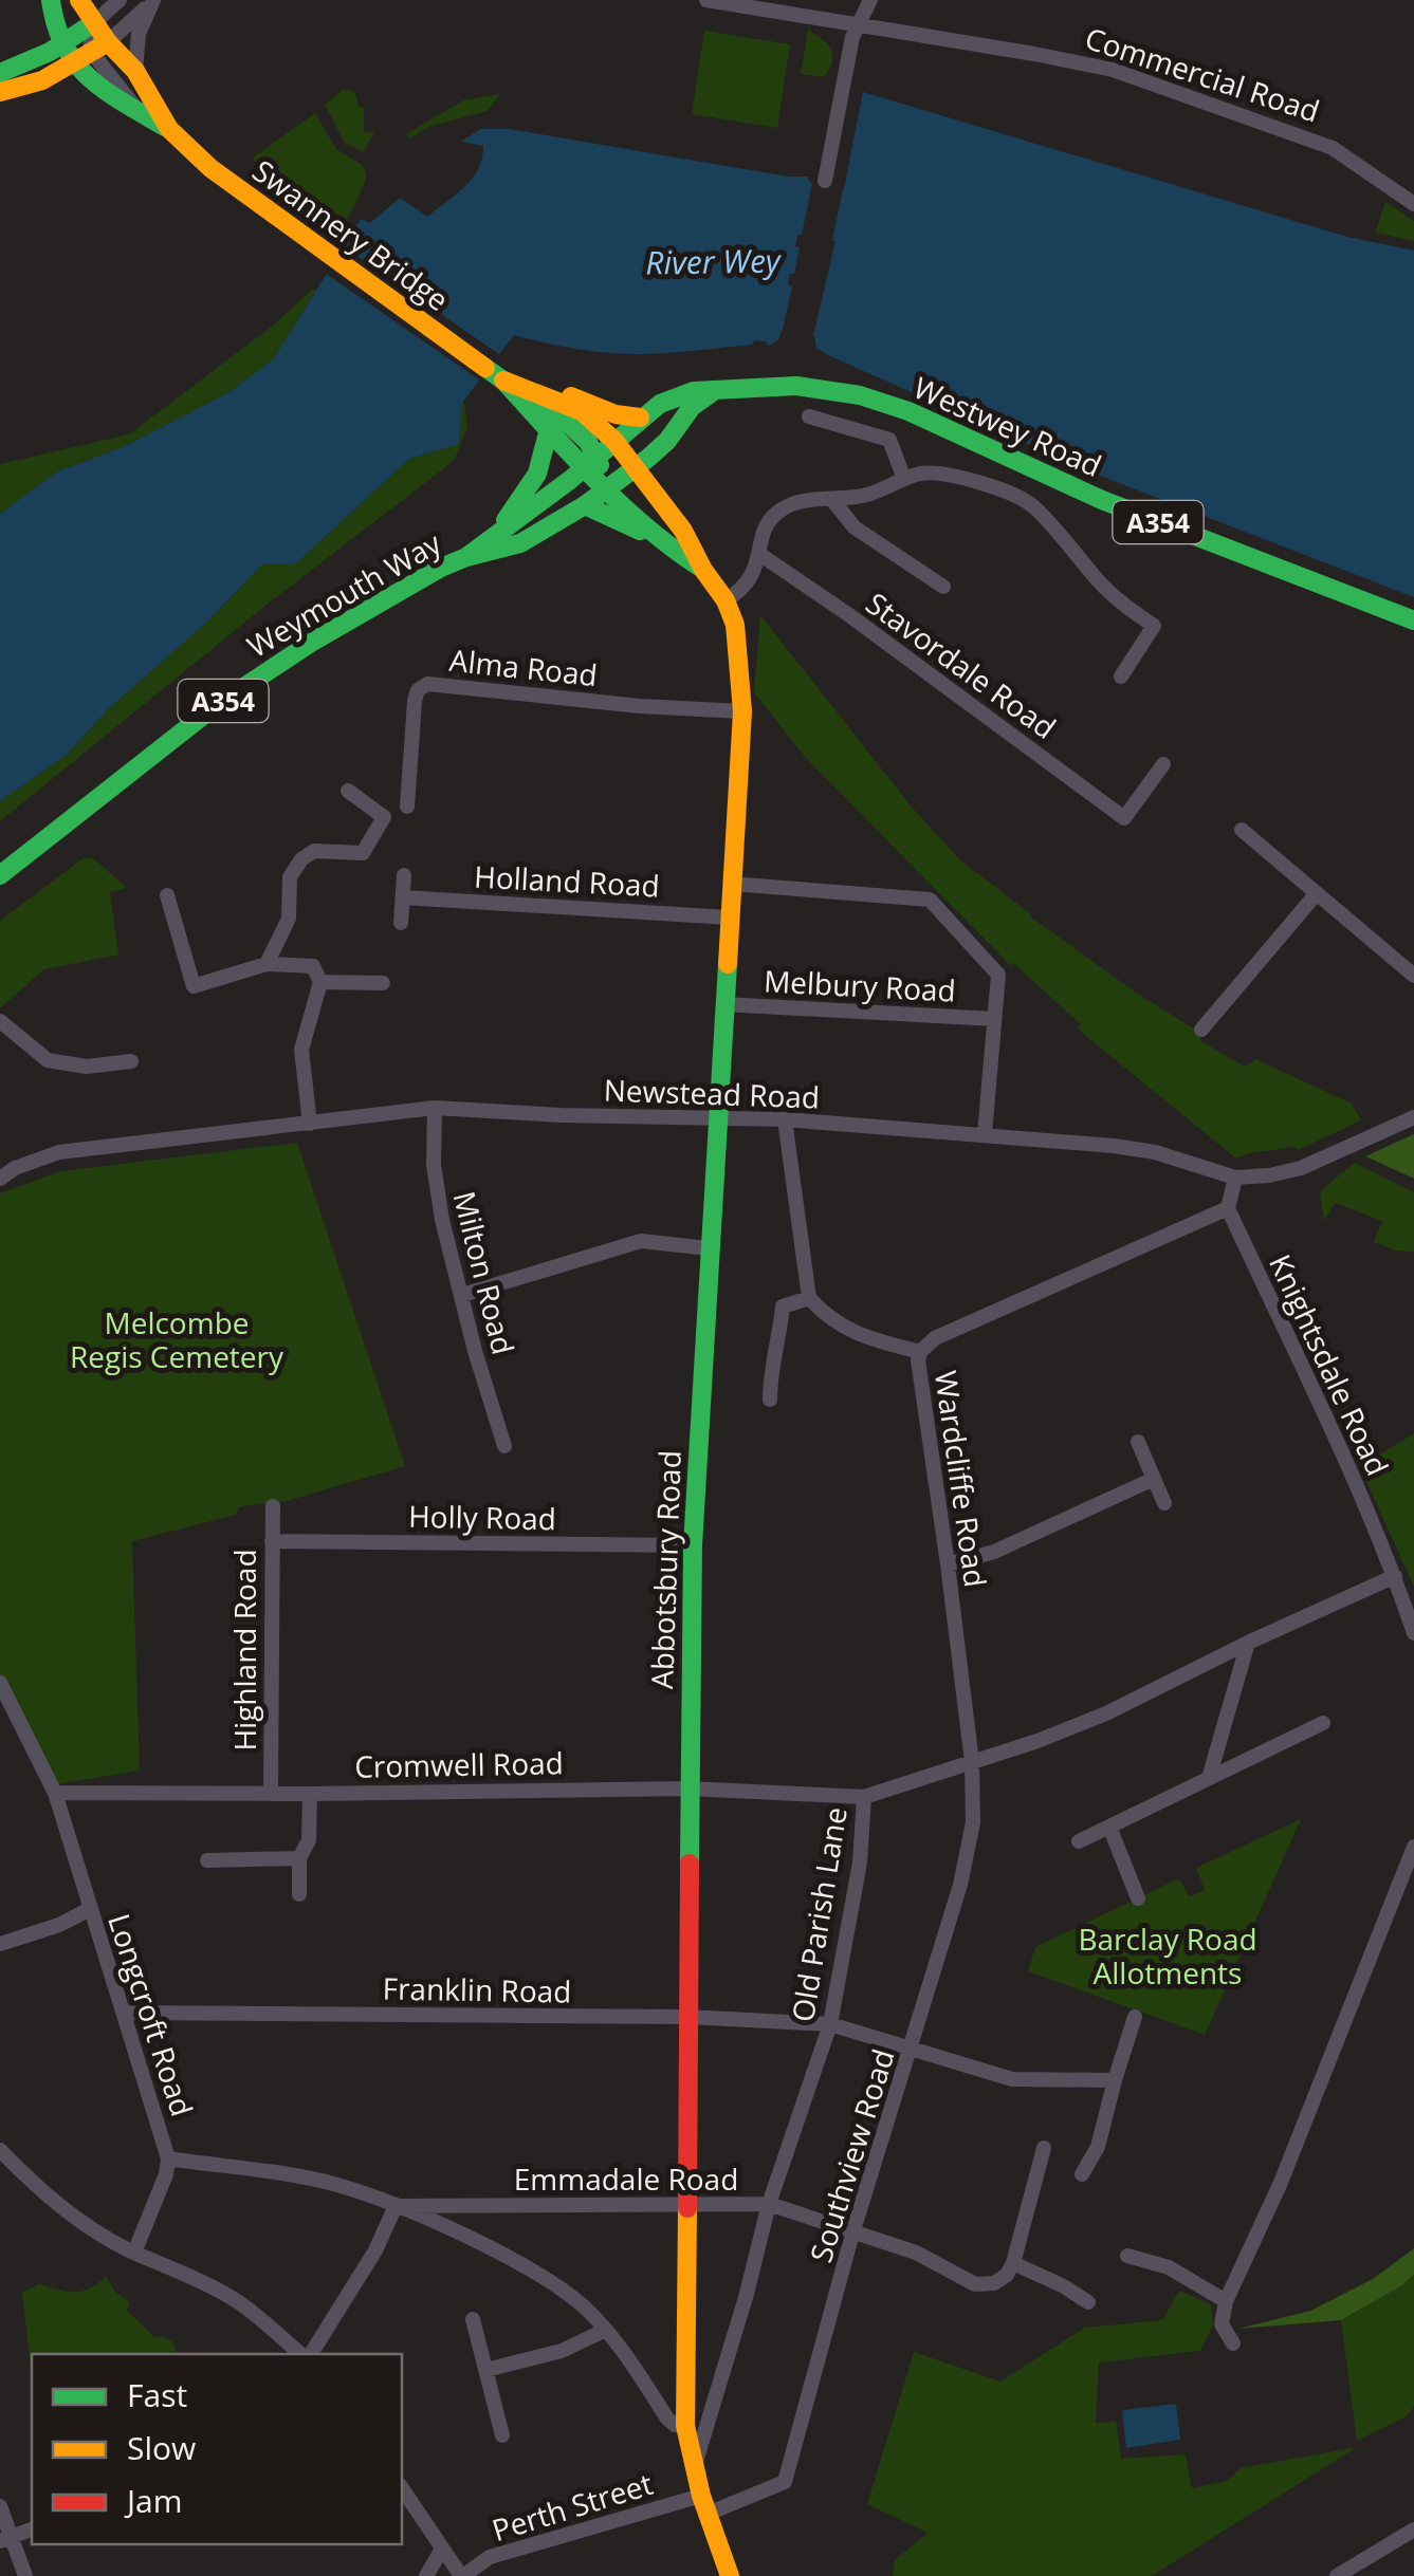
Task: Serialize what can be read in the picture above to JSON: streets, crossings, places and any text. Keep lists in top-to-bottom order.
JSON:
{
  "streets": {
    "main road": [
      "Swannery Bridge",
      "Westwey Road",
      "A354",
      "Weymouth Way",
      "Abbotsbury Road"
    ],
    "street": [
      "Commercial Road",
      "Stavordale Road",
      "Alma Road",
      "Holland Road",
      "Melbury Road",
      "Newstead Road",
      "Milton Road",
      "Knightsdale Road",
      "Wardcliffe Road",
      "Holly Road",
      "Highland Road",
      "Cromwell Road",
      "Old Parish Lane",
      "Franklin Road",
      "Longcroft Road",
      "Southview Road",
      "Emmadale Road",
      "Perth Street"
    ]
  },
  "crossings": [
    ["Swannery Bridge", "Westwey Road"],
    ["Swannery Bridge", "Weymouth Way"],
    ["Swannery Bridge", "Abbotsbury Road"],
    ["Westwey Road", "Weymouth Way"],
    ["Westwey Road", "Abbotsbury Road"],
    ["Weymouth Way", "Abbotsbury Road"],
    ["Alma Road", "Abbotsbury Road"],
    ["Holland Road", "Abbotsbury Road"],
    ["Melbury Road", "Abbotsbury Road"],
    ["Newstead Road", "Milton Road"],
    ["Newstead Road", "Abbotsbury Road"],
    ["Knightsdale Road", "Wardcliffe Road"],
    ["Knightsdale Road", "Old Parish Lane"],
    ["Wardcliffe Road", "Old Parish Lane"],
    ["Wardcliffe Road", "Southview Road"],
    ["Holly Road", "Abbotsbury Road"],
    ["Holly Road", "Highland Road"],
    ["Abbotsbury Road", "Cromwell Road"],
    ["Abbotsbury Road", "Old Parish Lane"],
    ["Abbotsbury Road", "Franklin Road"],
    ["Abbotsbury Road", "Longcroft Road"],
    ["Abbotsbury Road", "Southview Road"],
    ["Abbotsbury Road", "Emmadale Road"],
    ["Abbotsbury Road", "Perth Street"],
    ["Highland Road", "Cromwell Road"],
    ["Cromwell Road", "Old Parish Lane"],
    ["Cromwell Road", "Longcroft Road"],
    ["Old Parish Lane", "Franklin Road"],
    ["Old Parish Lane", "Southview Road"],
    ["Old Parish Lane", "Emmadale Road"],
    ["Franklin Road", "Longcroft Road"],
    ["Franklin Road", "Southview Road"],
    ["Longcroft Road", "Emmadale Road"],
    ["Southview Road", "Emmadale Road"],
    ["Southview Road", "Perth Street"]
  ],
  "water": ["River Wey"],
  "parks": ["Melcombe Regis Cemetery", "Barclay Road Allotments"],
  "legend": ["Fast", "Slow", "Jam"]
}
